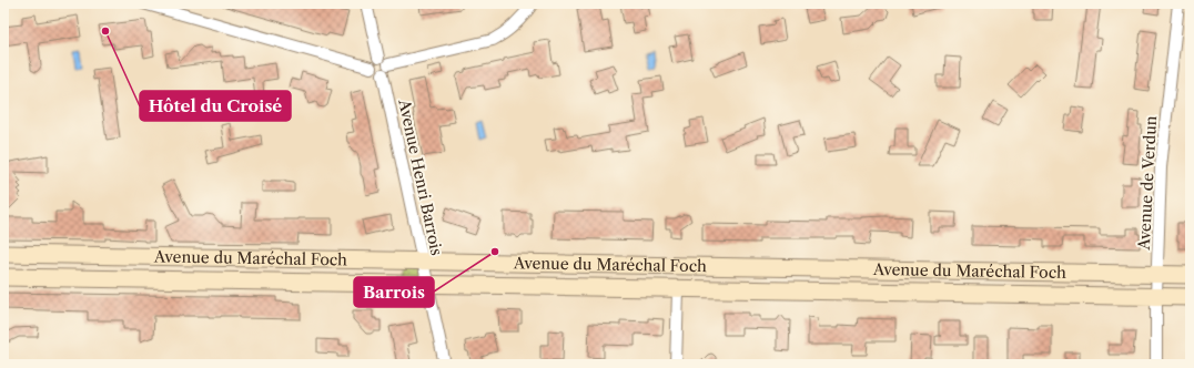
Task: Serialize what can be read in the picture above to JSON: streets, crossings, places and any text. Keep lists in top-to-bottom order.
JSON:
{
  "streets": {
    "main road": ["Avenue du Maréchal Foch"],
    "street": ["Avenue Henri Barrois", "Avenue de Verdun"]
  },
  "crossings": [
    ["Avenue Henri Barrois", "Avenue du Maréchal Foch"],
    ["Avenue de Verdun", "Avenue du Maréchal Foch"]
  ],
  "places": ["Hôtel du Croisé", "Barrois"]
}
